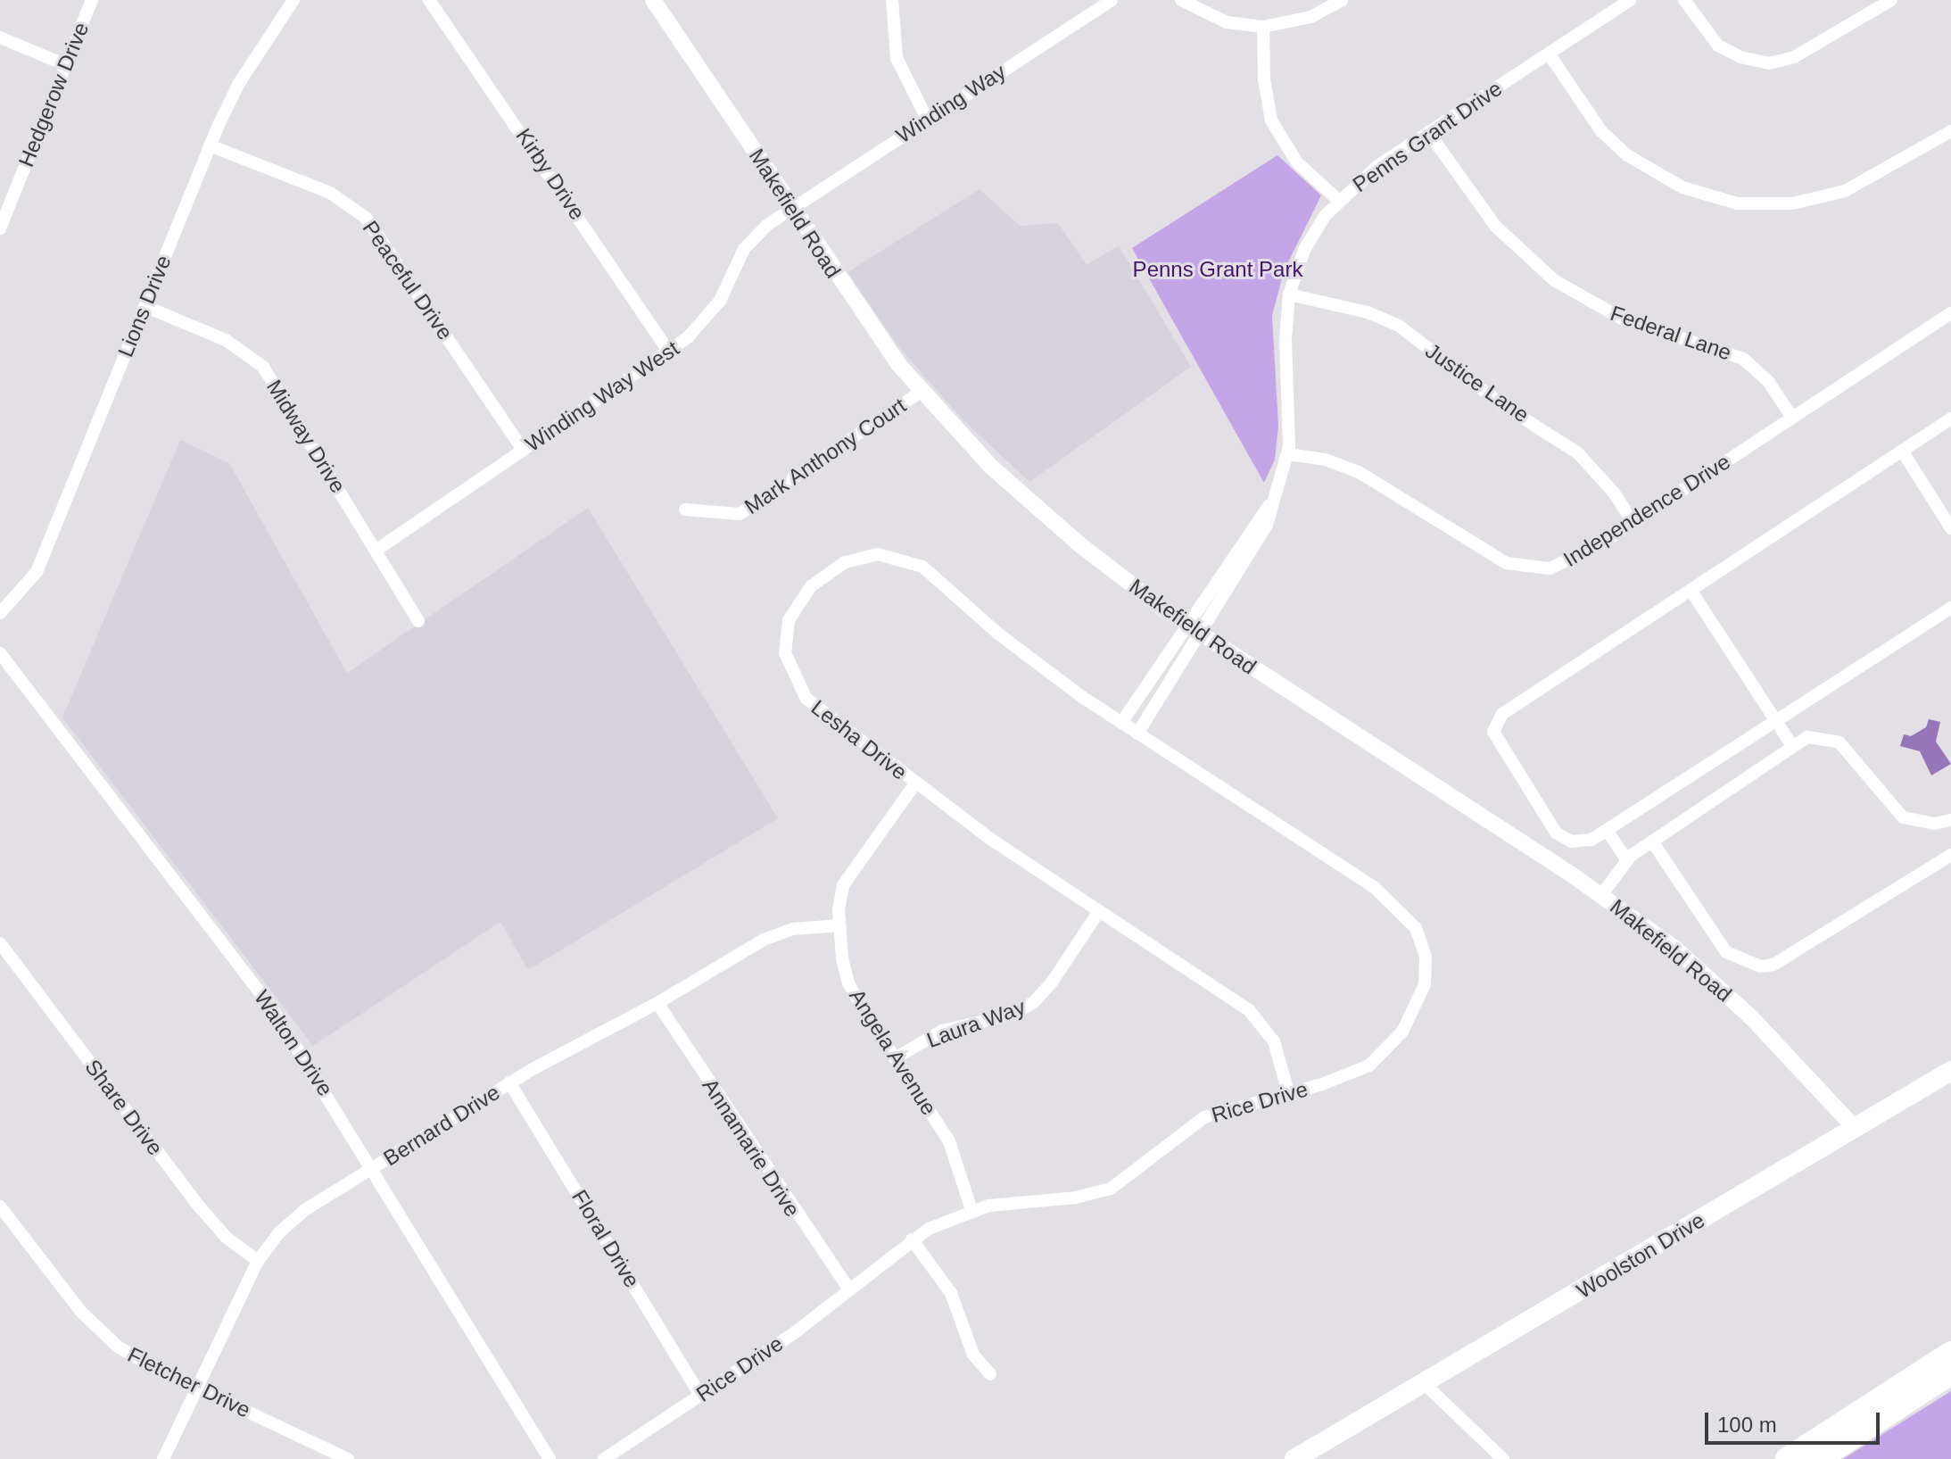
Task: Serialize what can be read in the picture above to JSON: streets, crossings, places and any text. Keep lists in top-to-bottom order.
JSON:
{
  "streets": {
    "main road": ["Woolston Drive"],
    "street": [
      "Hedgerow Drive",
      "Winding Way",
      "Penns Grant Drive",
      "Kirby Drive",
      "Makefield Road",
      "Peaceful Drive",
      "Lions Drive",
      "Federal Lane",
      "Justice Lane",
      "Winding Way West",
      "Midway Drive",
      "Mark Anthony Court",
      "Independence Drive",
      "Lesha Drive",
      "Laura Way",
      "Walton Drive",
      "Angela Avenue",
      "Rice Drive",
      "Share Drive",
      "Bernard Drive",
      "Annamarie Drive",
      "Floral Drive",
      "Fletcher Drive"
    ]
  },
  "crossings": [
    ["Winding Way", "Makefield Road"],
    ["Winding Way", "Winding Way West"],
    ["Penns Grant Drive", "Makefield Road"],
    ["Penns Grant Drive", "Federal Lane"],
    ["Penns Grant Drive", "Justice Lane"],
    ["Penns Grant Drive", "Independence Drive"],
    ["Kirby Drive", "Winding Way West"],
    ["Makefield Road", "Winding Way West"],
    ["Makefield Road", "Mark Anthony Court"],
    ["Makefield Road", "Woolston Drive"],
    ["Peaceful Drive", "Lions Drive"],
    ["Peaceful Drive", "Winding Way West"],
    ["Lions Drive", "Midway Drive"],
    ["Federal Lane", "Independence Drive"],
    ["Justice Lane", "Independence Drive"],
    ["Winding Way West", "Midway Drive"],
    ["Lesha Drive", "Laura Way"],
    ["Lesha Drive", "Angela Avenue"],
    ["Lesha Drive", "Rice Drive"],
    ["Laura Way", "Angela Avenue"],
    ["Walton Drive", "Bernard Drive"],
    ["Angela Avenue", "Rice Drive"],
    ["Angela Avenue", "Bernard Drive"],
    ["Rice Drive", "Annamarie Drive"],
    ["Rice Drive", "Floral Drive"],
    ["Share Drive", "Bernard Drive"],
    ["Bernard Drive", "Annamarie Drive"],
    ["Bernard Drive", "Floral Drive"],
    ["Bernard Drive", "Fletcher Drive"]
  ],
  "parks": ["Penns Grant Park"],
  "scale_bar": "100 m"
}
